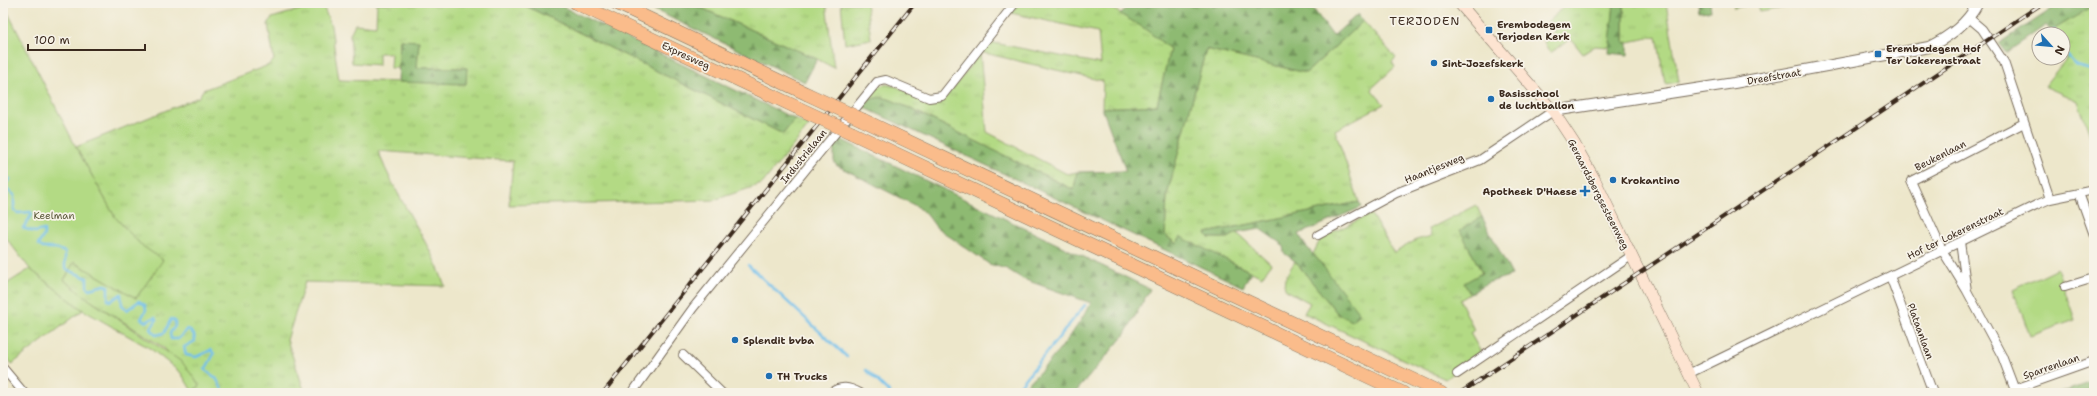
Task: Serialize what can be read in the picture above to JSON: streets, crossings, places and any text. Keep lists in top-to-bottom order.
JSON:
{
  "streets": {
    "highway": ["Expresweg"],
    "main road": ["Geraardsbergsesteenweg"],
    "street": [
      "Dreefstraat",
      "Beukenlaan",
      "Industrielaan",
      "Haantjesweg",
      "Hof ter Lokerenstraat",
      "Plataanlaan",
      "Sparrenlaan"
    ]
  },
  "crossings": [
    ["Dreefstraat", "Haantjesweg"],
    ["Dreefstraat", "Geraardsbergsesteenweg"],
    ["Beukenlaan", "Hof ter Lokerenstraat"],
    ["Beukenlaan", "Sparrenlaan"],
    ["Haantjesweg", "Geraardsbergsesteenweg"],
    ["Geraardsbergsesteenweg", "Hof ter Lokerenstraat"],
    ["Hof ter Lokerenstraat", "Plataanlaan"]
  ],
  "districts": ["TERJODEN"],
  "parks": ["Keelman"],
  "places": {
    "transit": ["Erembodegem Terjoden Kerk", "Erembodegem Hof Ter Lokerenstraat"],
    "other": [
      "Sint-Jozefskerk",
      "Basisschool de luchtballon",
      "Krokantino",
      "Splendit bvba",
      "TH Trucks"
    ],
    "health": ["Apotheek D'Haese"]
  },
  "scale_bar": "100 m",
  "north": "bottom right"
}
